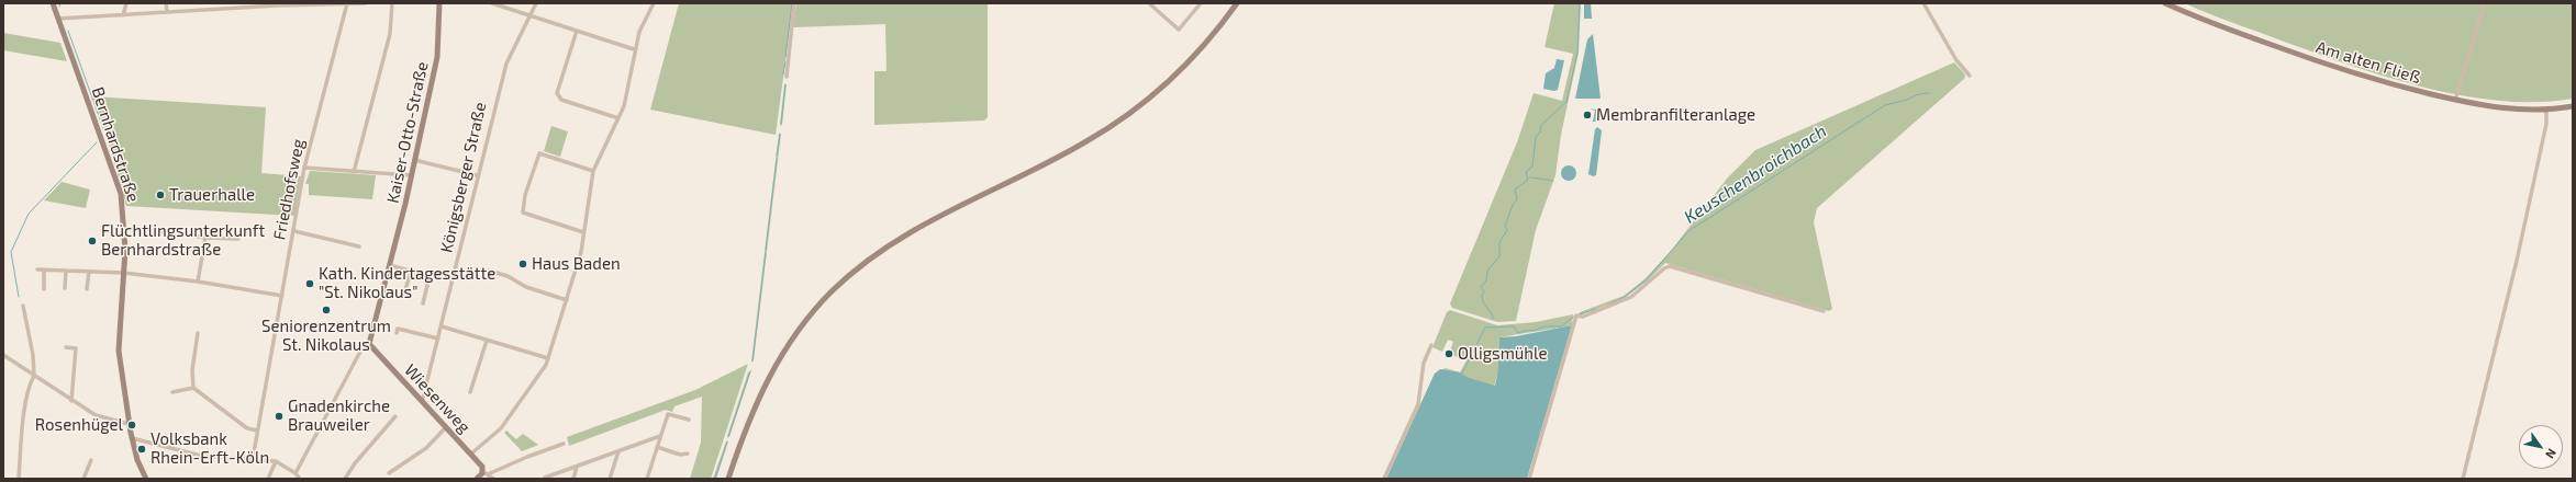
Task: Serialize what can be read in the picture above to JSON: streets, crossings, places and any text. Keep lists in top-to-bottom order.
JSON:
{
  "streets": {
    "main road": [
      "Am alten Fließ",
      "Kaiser-Otto-Straße",
      "Bernhardstraße",
      "Wiesenweg"
    ],
    "street": ["Königsberger Straße", "Friedhofsweg"]
  },
  "crossings": [
    ["Kaiser-Otto-Straße", "Wiesenweg"],
    ["Königsberger Straße", "Wiesenweg"]
  ],
  "water": ["Keuschenbroichbach"],
  "places": [
    "Membranfilteranlage",
    "Trauerhalle",
    "Flüchtlingsunterkunft Bernhardstraße",
    "Haus Baden",
    "Kath. Kindertagesstätte \"St. Nikolaus\"",
    "Seniorenzentrum St. Nikolaus",
    "Olligsmühle",
    "Gnadenkirche Brauweiler",
    "Rosenhügel",
    "Volksbank Rhein-Erft-Köln"
  ],
  "north": "bottom right"
}
